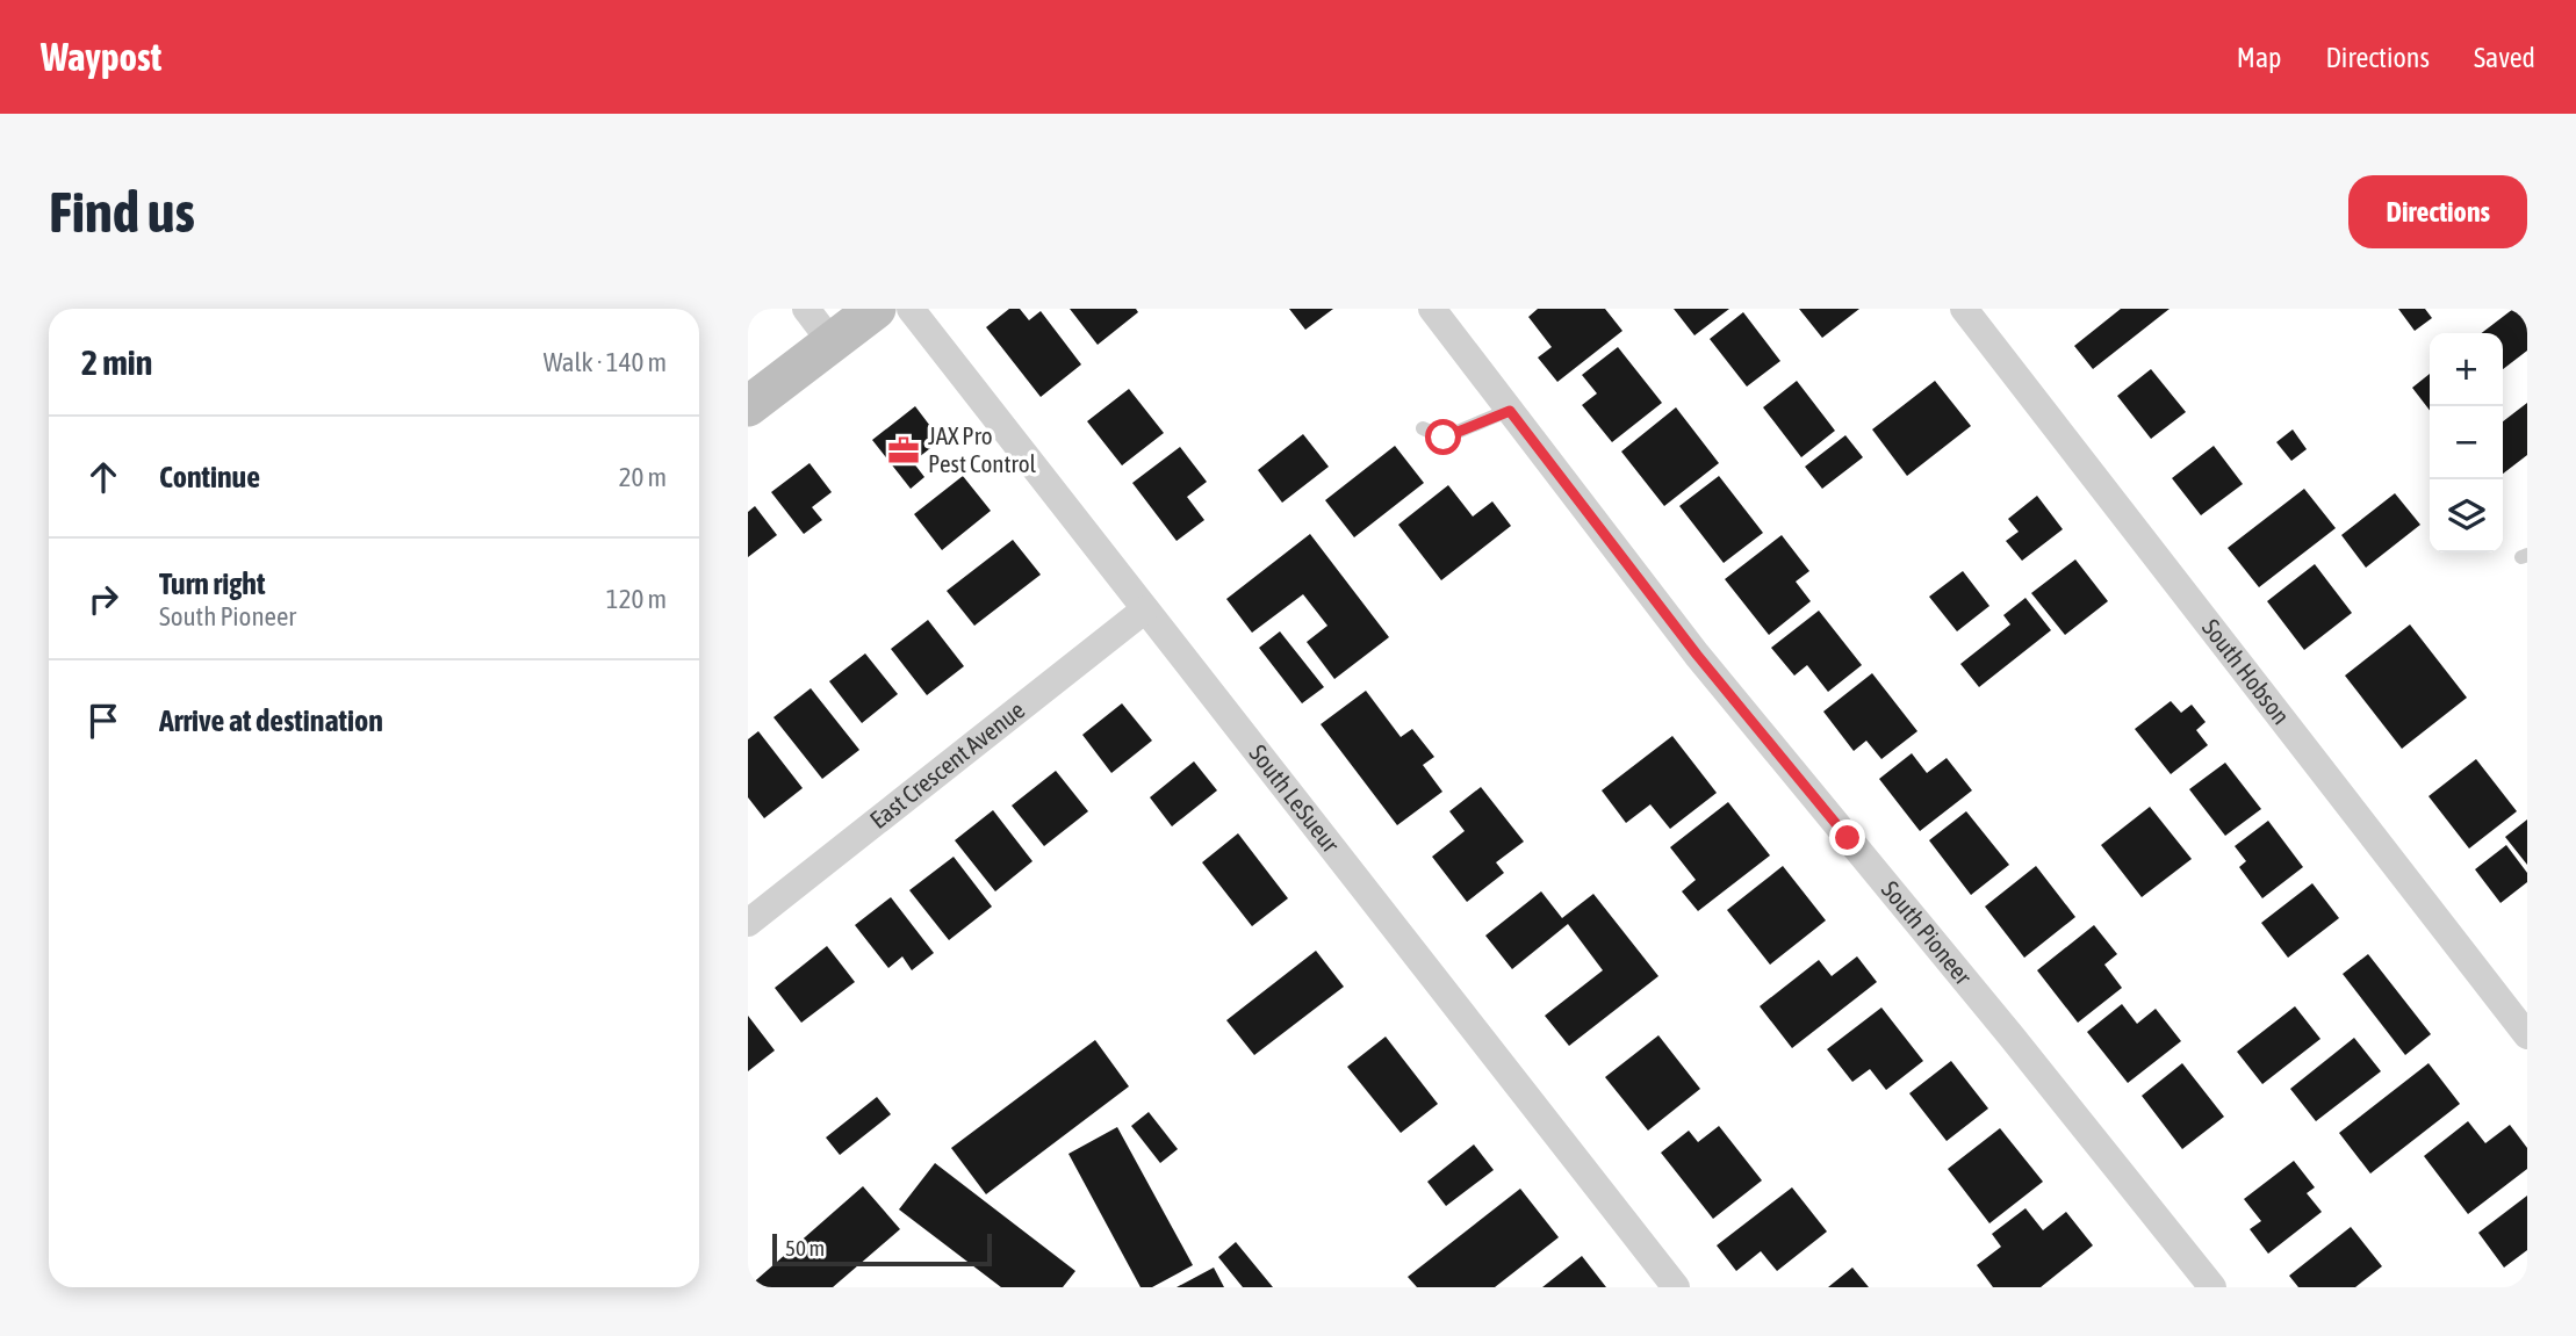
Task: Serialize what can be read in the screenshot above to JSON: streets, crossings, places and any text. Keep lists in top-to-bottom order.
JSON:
{
  "streets": {
    "street": [
      "South Hobson",
      "East Crescent Avenue",
      "South LeSueur",
      "South Pioneer"
    ]
  },
  "crossings": [
    ["East Crescent Avenue", "South LeSueur"]
  ],
  "places": {
    "office": ["JAX Pro Pest Control"]
  },
  "scale_bar": "50 m",
  "page": {
    "header": "Waypost",
    "nav": ["Map", "Directions", "Saved"],
    "buttons": "Directions",
    "title": "Find us",
    "heading": ["2 min", "Walk · 140 m"],
    "map_buttons": ["+", "−"],
    "list": [
      ["Continue", "20 m"],
      ["Turn right", "South Pioneer", "120 m"],
      "Arrive at destination"
    ],
    "scale": "50 m"
  }
}
